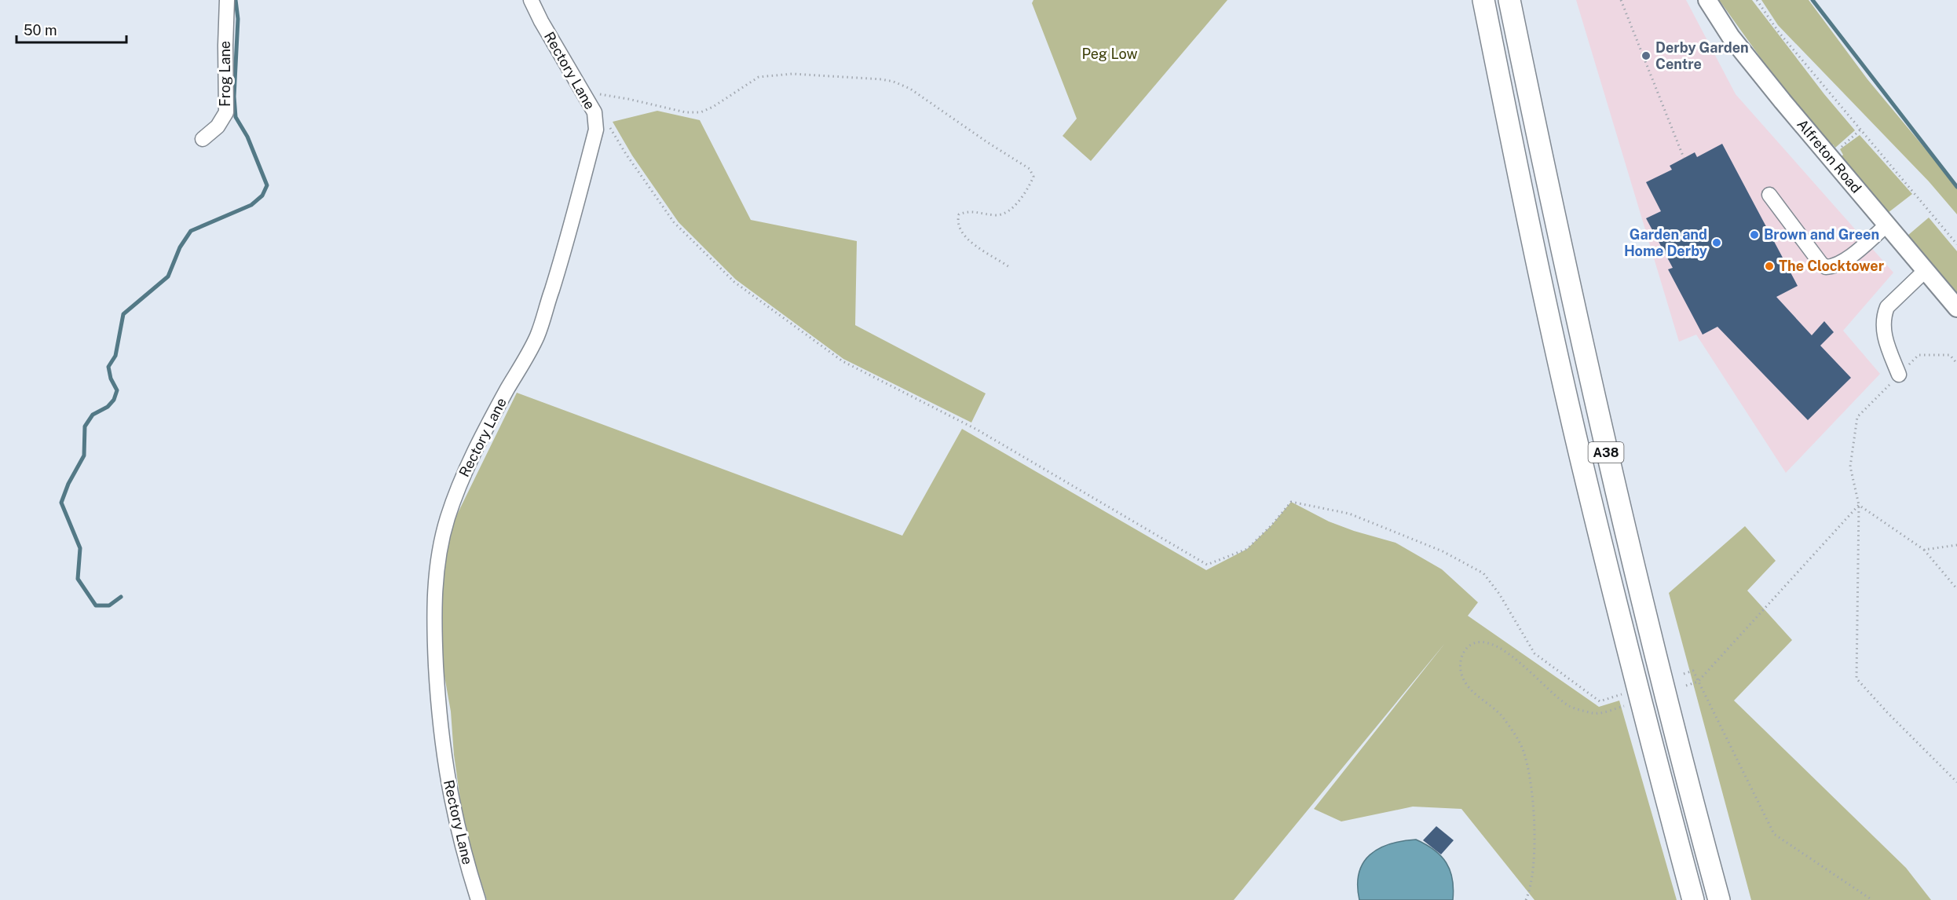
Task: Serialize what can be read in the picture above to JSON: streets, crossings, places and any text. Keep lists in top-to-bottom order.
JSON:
{
  "streets": {
    "highway": ["A38"],
    "main road": ["Alfreton Road"],
    "street": ["Rectory Lane", "Frog Lane"]
  },
  "parks": ["Peg Low"],
  "places": [
    "Derby Garden Centre",
    "Brown and Green",
    "Garden and Home Derby",
    "The Clocktower"
  ],
  "scale_bar": "50 m"
}
